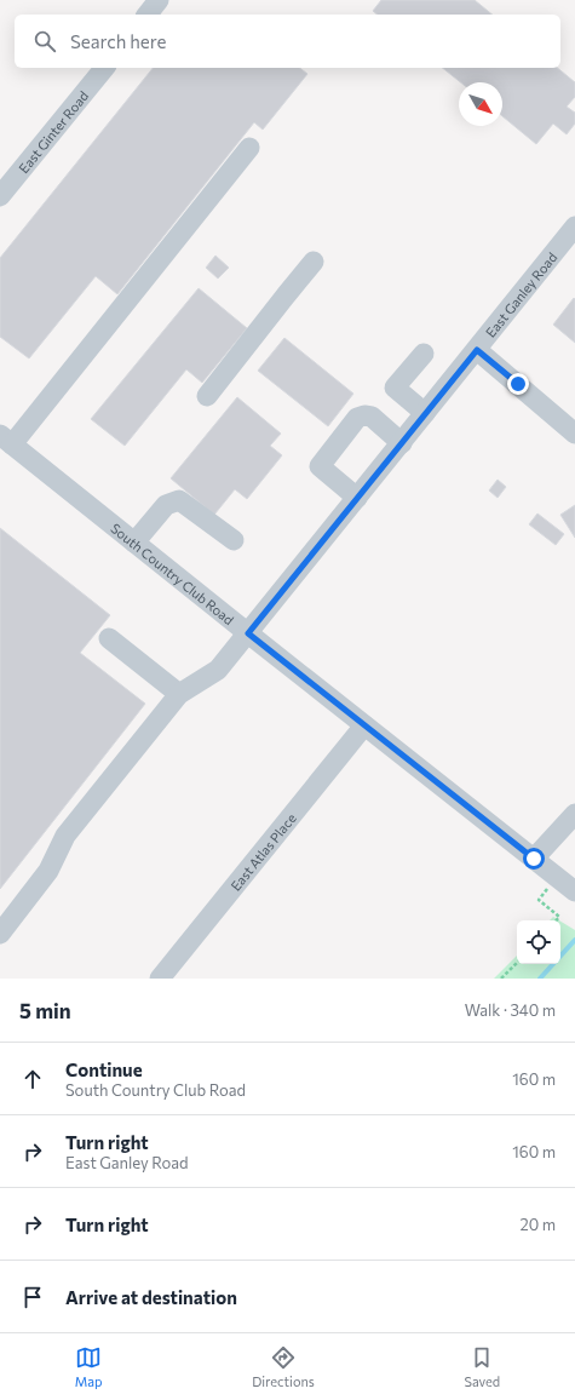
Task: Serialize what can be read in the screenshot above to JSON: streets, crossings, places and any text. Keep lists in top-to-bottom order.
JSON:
{
  "streets": {
    "street": [
      "East Ginter Road",
      "East Ganley Road",
      "South Country Club Road",
      "East Atlas Place"
    ]
  },
  "crossings": [
    ["East Ganley Road", "South Country Club Road"],
    ["South Country Club Road", "East Atlas Place"]
  ],
  "north": "bottom right",
  "page": {
    "search": "Search here",
    "heading": ["5 min", "Walk · 340 m"],
    "list": [
      ["Continue", "South Country Club Road", "160 m"],
      ["Turn right", "East Ganley Road", "160 m"],
      ["Turn right", "20 m"],
      "Arrive at destination"
    ],
    "nav": ["Map", "Directions", "Saved"]
  }
}
